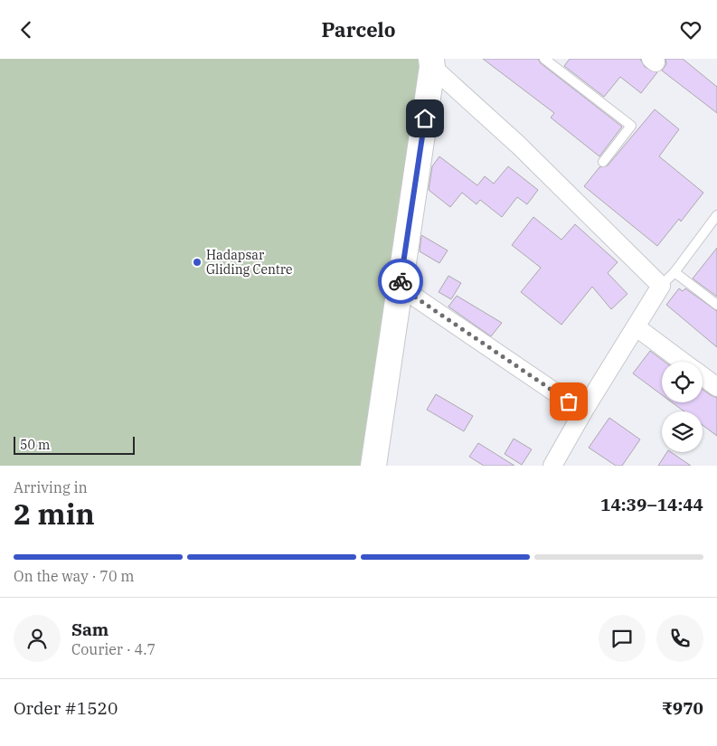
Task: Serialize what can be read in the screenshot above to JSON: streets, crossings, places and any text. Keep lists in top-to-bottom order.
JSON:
{
  "places": ["Hadapsar Gliding Centre"],
  "scale_bar": "50 m",
  "page": {
    "header": "Parcelo",
    "scale": "50 m",
    "heading": ["2 min", "Arriving in", "14:39–14:44"],
    "panel": [
      "Sam",
      "Courier · 4.7",
      "Order #1520",
      "₹970"
    ],
    "bar": "On the way · 70 m"
  }
}
